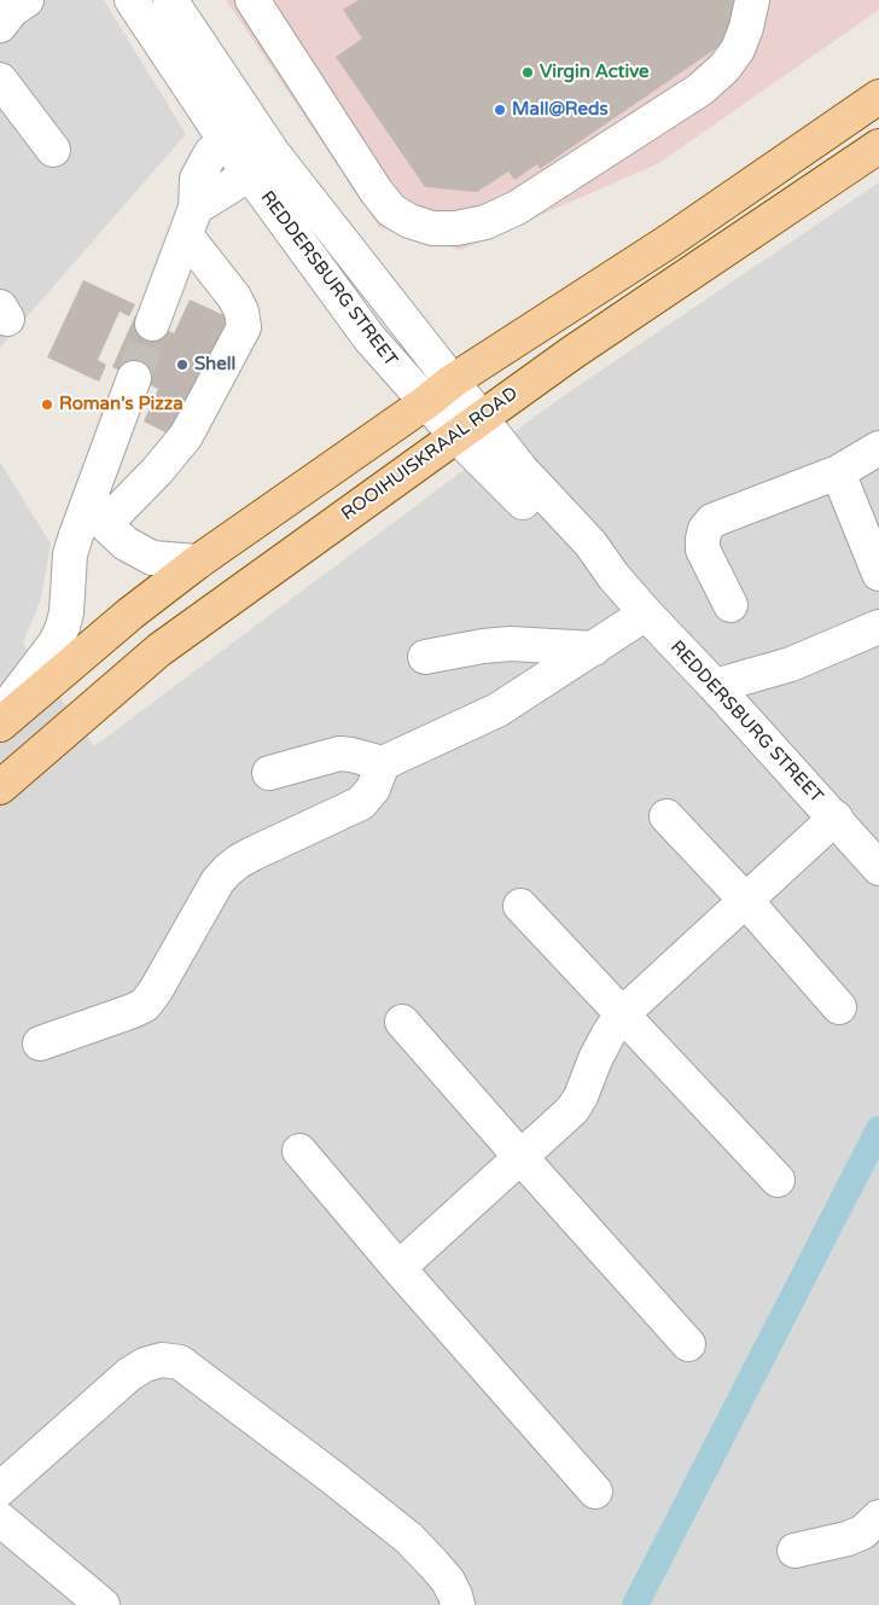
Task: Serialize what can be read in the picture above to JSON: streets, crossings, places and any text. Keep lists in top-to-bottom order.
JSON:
{
  "streets": {
    "main road": ["ROOIHUISKRAAL ROAD"],
    "street": ["REDDERSBURG STREET"]
  },
  "crossings": [
    ["REDDERSBURG STREET", "ROOIHUISKRAAL ROAD"]
  ],
  "places": [
    "Virgin Active",
    "Mall@Reds",
    "Shell",
    "Roman's Pizza"
  ]
}
